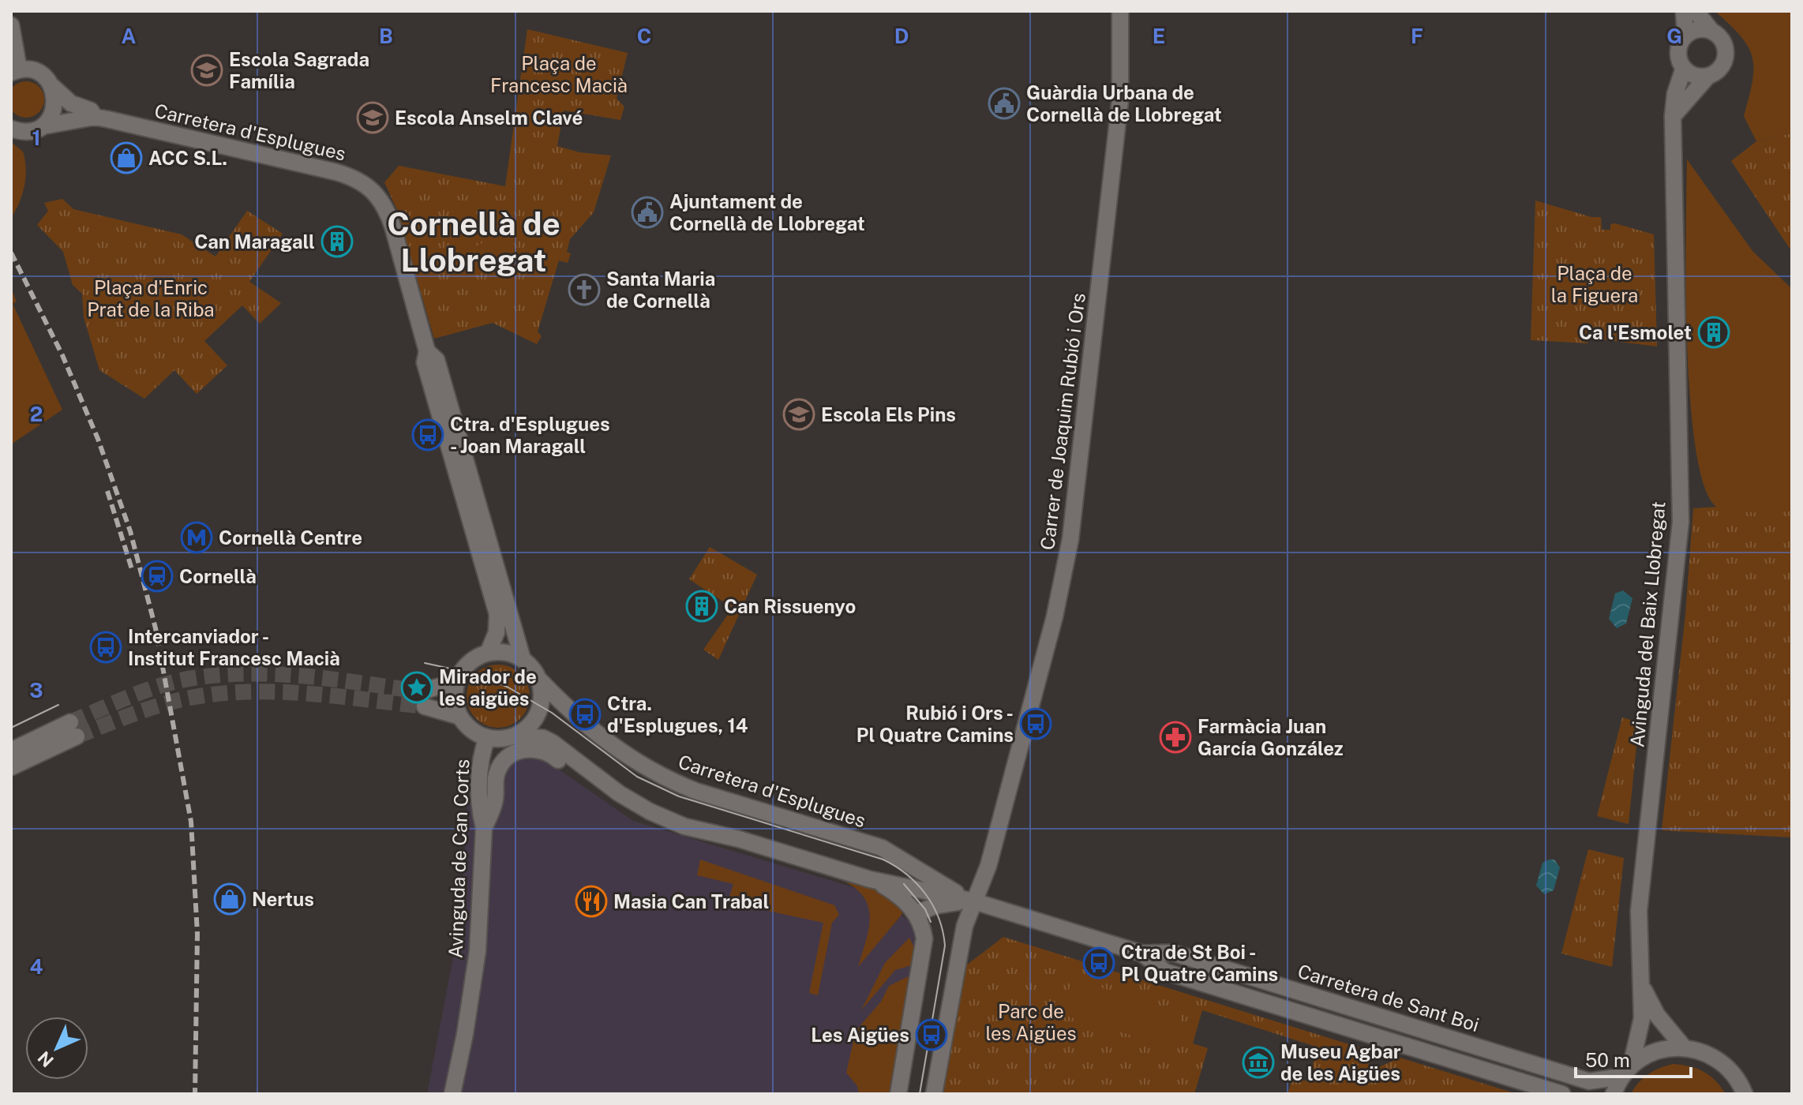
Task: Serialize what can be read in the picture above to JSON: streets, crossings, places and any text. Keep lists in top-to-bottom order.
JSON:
{
  "streets": {
    "street": [
      "Carretera d'Esplugues",
      "Carrer de Joaquim Rubió i Ors",
      "Avinguda del Baix Llobregat",
      "Avinguda de Can Corts",
      "Carretera de Sant Boi"
    ]
  },
  "crossings": [
    ["Carretera d'Esplugues", "Carrer de Joaquim Rubió i Ors"],
    ["Carretera d'Esplugues", "Avinguda de Can Corts"],
    ["Carretera d'Esplugues", "Carretera de Sant Boi"],
    ["Carrer de Joaquim Rubió i Ors", "Carretera de Sant Boi"],
    ["Avinguda del Baix Llobregat", "Carretera de Sant Boi"]
  ],
  "districts": ["Cornellà de Llobregat"],
  "parks": [
    "Plaça de Francesc Macià",
    "Plaça de la Figuera",
    "Plaça d'Enric Prat de la Riba",
    "Parc de les Aigües"
  ],
  "places": {
    "school or university": ["Escola Sagrada Família", "Escola Anselm Clavé", "Escola Els Pins"],
    "public building": ["Guàrdia Urbana de Cornellà de Llobregat", "Ajuntament de Cornellà de Llobregat"],
    "shop": ["ACC S.L.", "Nertus"],
    "building": ["Can Maragall", "Ca l'Esmolet", "Can Rissuenyo"],
    "church": ["Santa Maria de Cornellà"],
    "bus stop": [
      "Ctra. d'Esplugues - Joan Maragall",
      "Intercanviador - Institut Francesc Macià",
      "Ctra. d'Esplugues, 14",
      "Rubió i Ors - Pl Quatre Camins",
      "Ctra de St Boi - Pl Quatre Camins",
      "Les Aigües"
    ],
    "metro station": ["Cornellà Centre"],
    "station": ["Cornellà"],
    "place": ["Mirador de les aigües"],
    "pharmacy": ["Farmàcia Juan García González"],
    "restaurant": ["Masia Can Trabal"],
    "museum": ["Museu Agbar de les Aigües"]
  },
  "scale_bar": "50 m",
  "north": "bottom left",
  "grid": {
    "columns": [
      "A",
      "B",
      "C",
      "D",
      "E",
      "F",
      "G"
    ],
    "rows": [
      "1",
      "2",
      "3",
      "4"
    ]
  }
}
